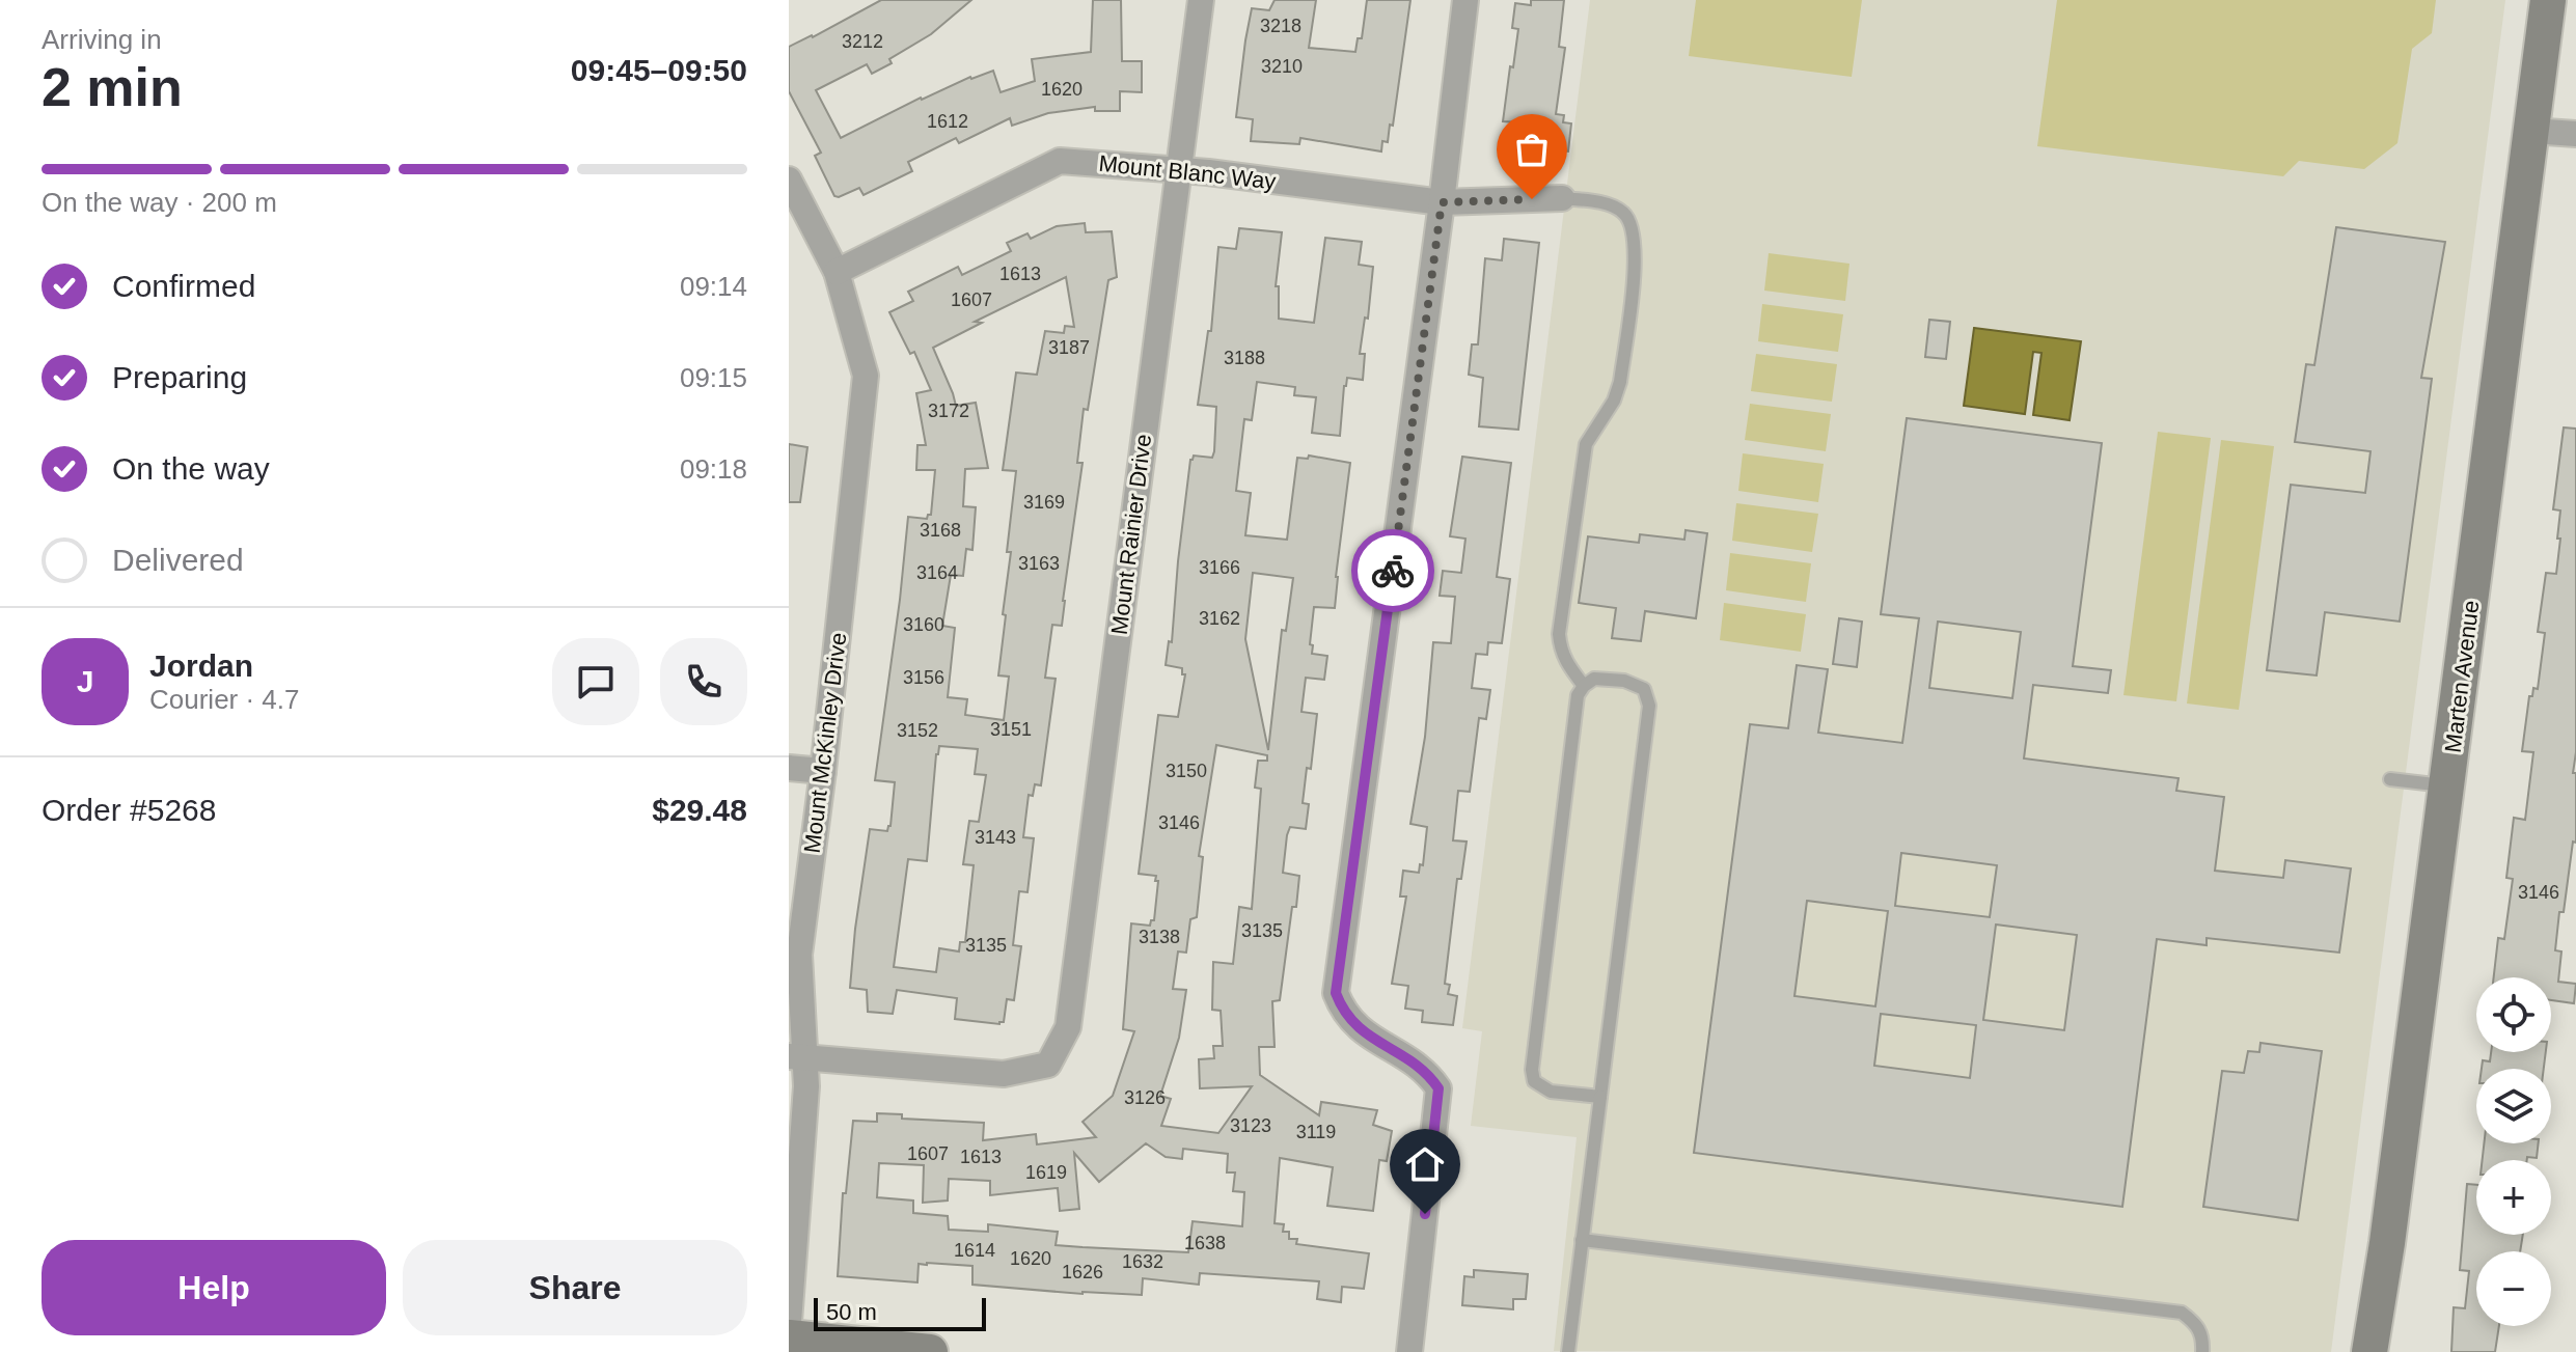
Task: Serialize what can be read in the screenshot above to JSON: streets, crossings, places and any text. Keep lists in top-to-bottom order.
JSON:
{
  "streets": {
    "street": [
      "Mount Blanc Way",
      "Mount Rainier Drive",
      "Marten Avenue",
      "Mount McKinley Drive"
    ]
  },
  "crossings": [
    ["Mount Blanc Way", "Mount Rainier Drive"],
    ["Mount Blanc Way", "Mount McKinley Drive"],
    ["Mount Rainier Drive", "Mount McKinley Drive"]
  ],
  "house_numbers": [
    "3218",
    "3212",
    "3210",
    "1620",
    "1612",
    "1613",
    "1607",
    "3187",
    "3188",
    "3172",
    "3169",
    "3168",
    "3163",
    "3166",
    "3164",
    "3162",
    "3160",
    "3156",
    "3151",
    "3152",
    "3150",
    "3146",
    "3143",
    "3146",
    "3135",
    "3138",
    "3135",
    "3126",
    "3123",
    "3119",
    "1607",
    "1613",
    "1619",
    "1638",
    "1614",
    "1620",
    "1632",
    "1626"
  ],
  "scale_bar": "50 m",
  "page": {
    "heading": ["2 min", "Arriving in", "09:45–09:50"],
    "panel": [
      "Jordan",
      "Courier · 4.7",
      "Order #5268",
      "$29.48"
    ],
    "bar": "On the way · 200 m",
    "list": [
      ["Confirmed", "09:14"],
      ["Preparing", "09:15"],
      ["On the way", "09:18"],
      "Delivered"
    ],
    "round": "J",
    "map_buttons": ["+", "−"],
    "buttons": ["Help", "Share"],
    "scale": "50 m"
  }
}
